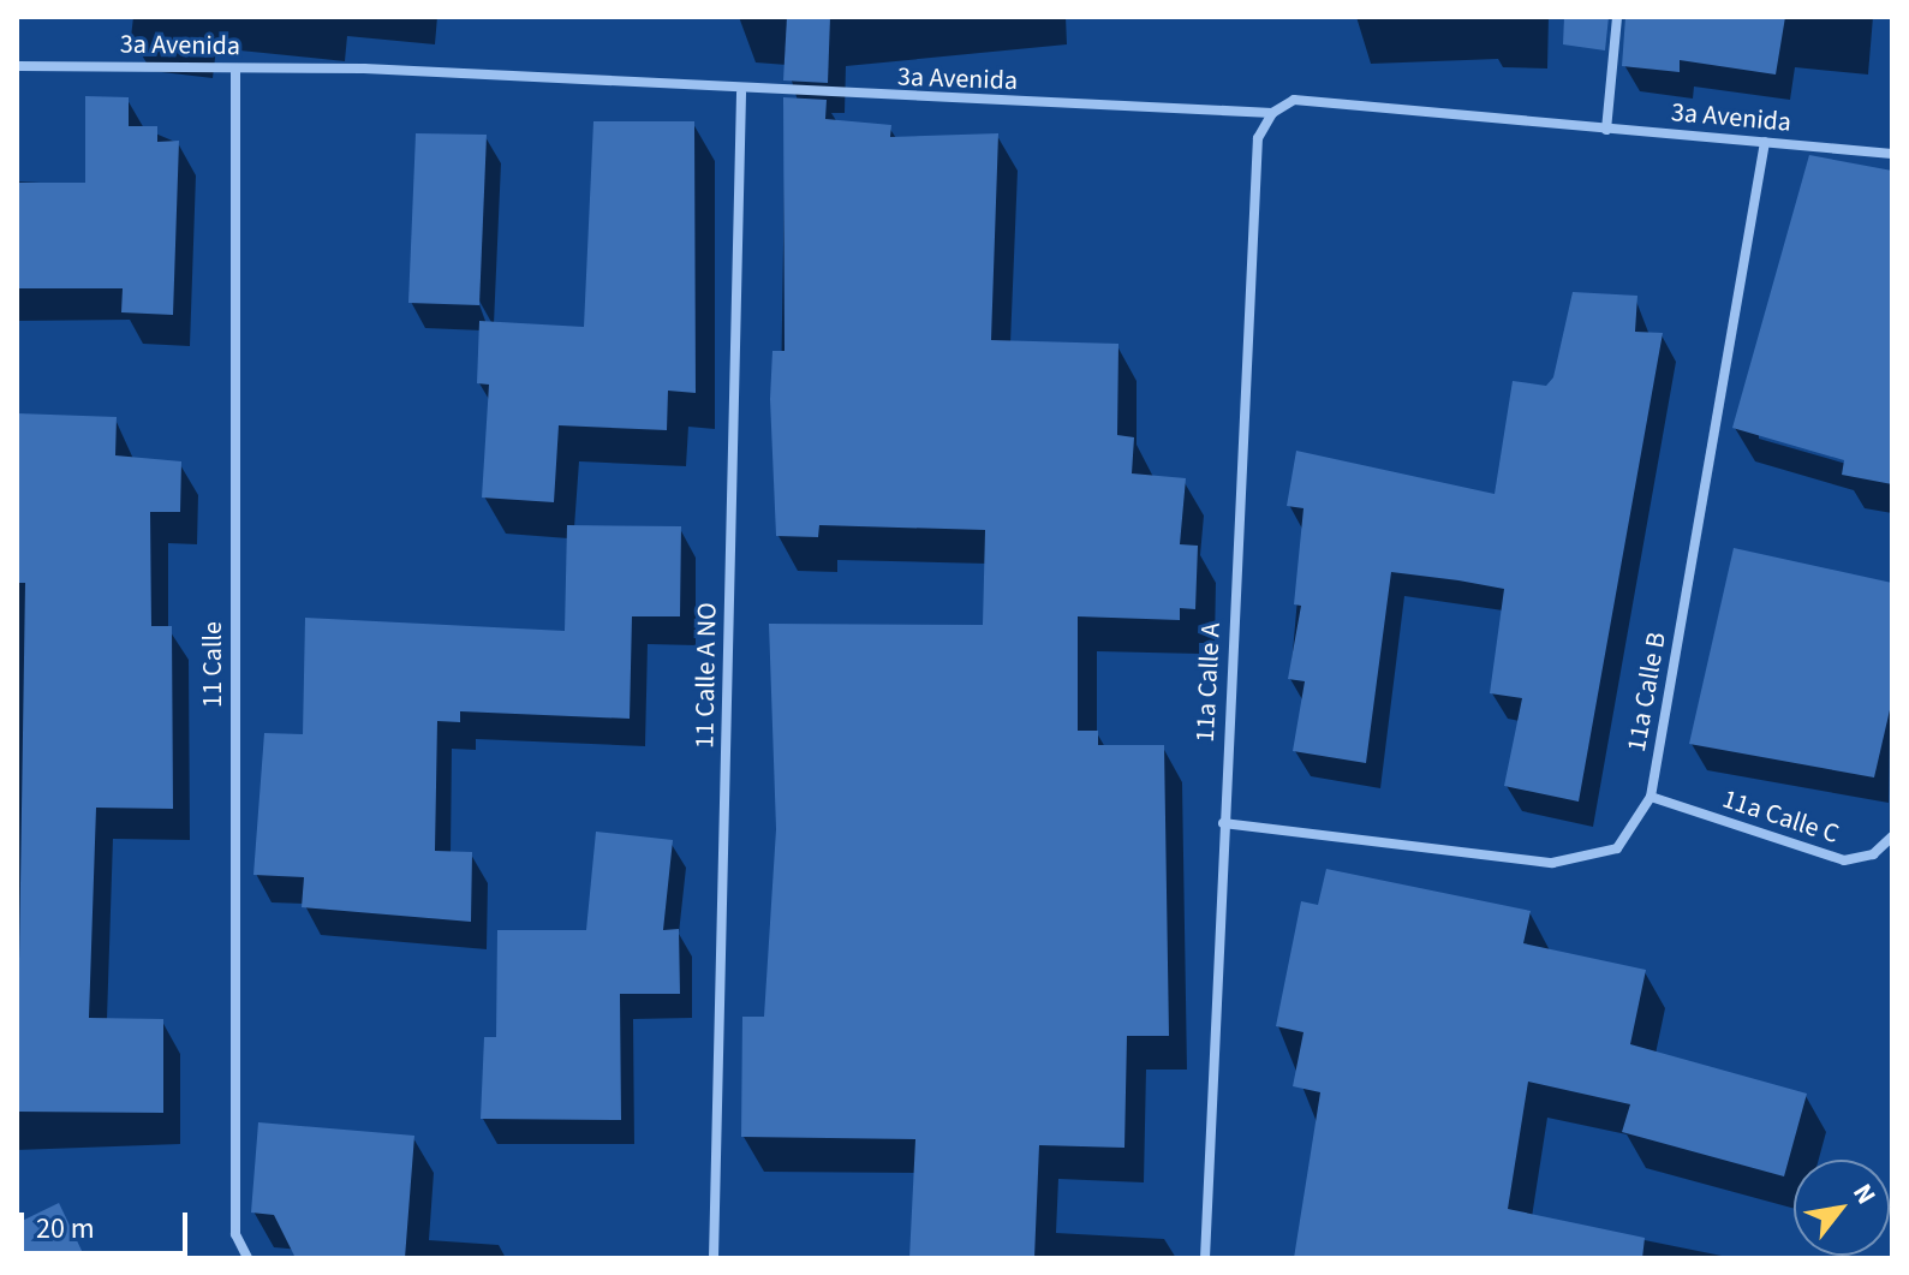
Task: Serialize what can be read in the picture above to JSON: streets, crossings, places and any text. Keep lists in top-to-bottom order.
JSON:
{
  "streets": {
    "street": [
      "3a Avenida",
      "11 Calle",
      "11 Calle A NO",
      "11a Calle A",
      "11a Calle B",
      "11a Calle C"
    ]
  },
  "crossings": [
    ["3a Avenida", "11 Calle"],
    ["3a Avenida", "11 Calle A NO"],
    ["3a Avenida", "11a Calle A"],
    ["3a Avenida", "11a Calle B"],
    ["11a Calle A", "11a Calle B"],
    ["11a Calle B", "11a Calle C"]
  ],
  "scale_bar": "20 m",
  "north": "top right"
}
